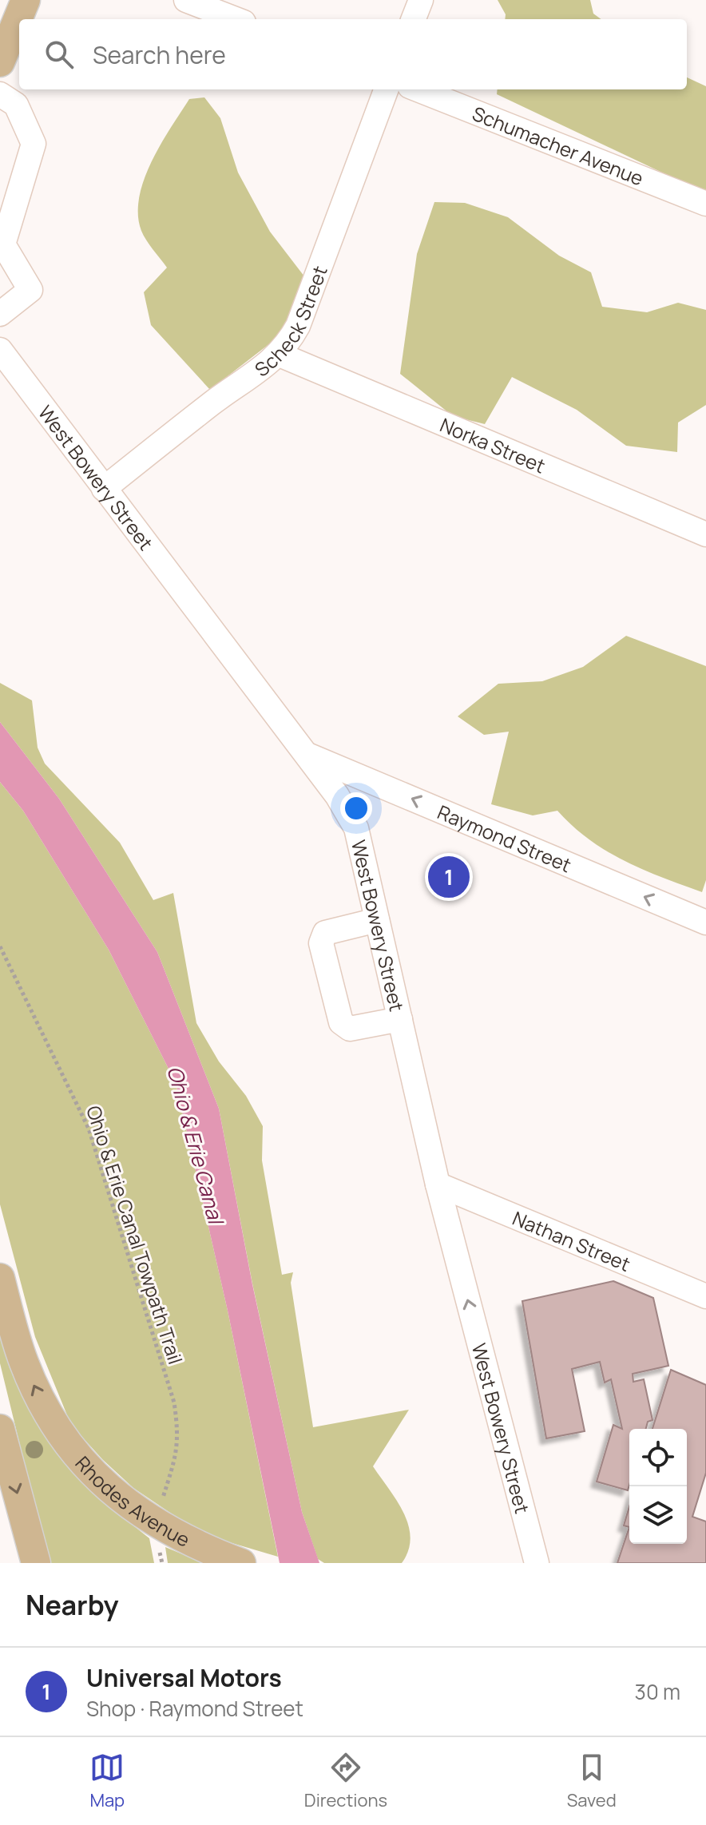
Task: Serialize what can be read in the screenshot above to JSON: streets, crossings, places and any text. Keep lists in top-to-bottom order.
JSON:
{
  "streets": {
    "main road": ["Rhodes Avenue"],
    "street": [
      "Schumacher Avenue",
      "Scheck Street",
      "Norka Street",
      "West Bowery Street",
      "Raymond Street",
      "Nathan Street"
    ],
    "path": ["Ohio & Erie Canal Towpath Trail"]
  },
  "crossings": [
    ["Scheck Street", "Norka Street"],
    ["Scheck Street", "West Bowery Street"],
    ["West Bowery Street", "Raymond Street"],
    ["West Bowery Street", "Nathan Street"]
  ],
  "one_way": ["Raymond Street"],
  "water": ["Ohio & Erie Canal"],
  "page": {
    "search": "Search here",
    "pins": "1",
    "heading": "Nearby",
    "list": [
      {
        "mark": "1",
        "name": "Universal Motors",
        "note": "Shop · Raymond Street",
        "value": "30 m"
      }
    ],
    "nav": ["Map", "Directions", "Saved"]
  }
}
